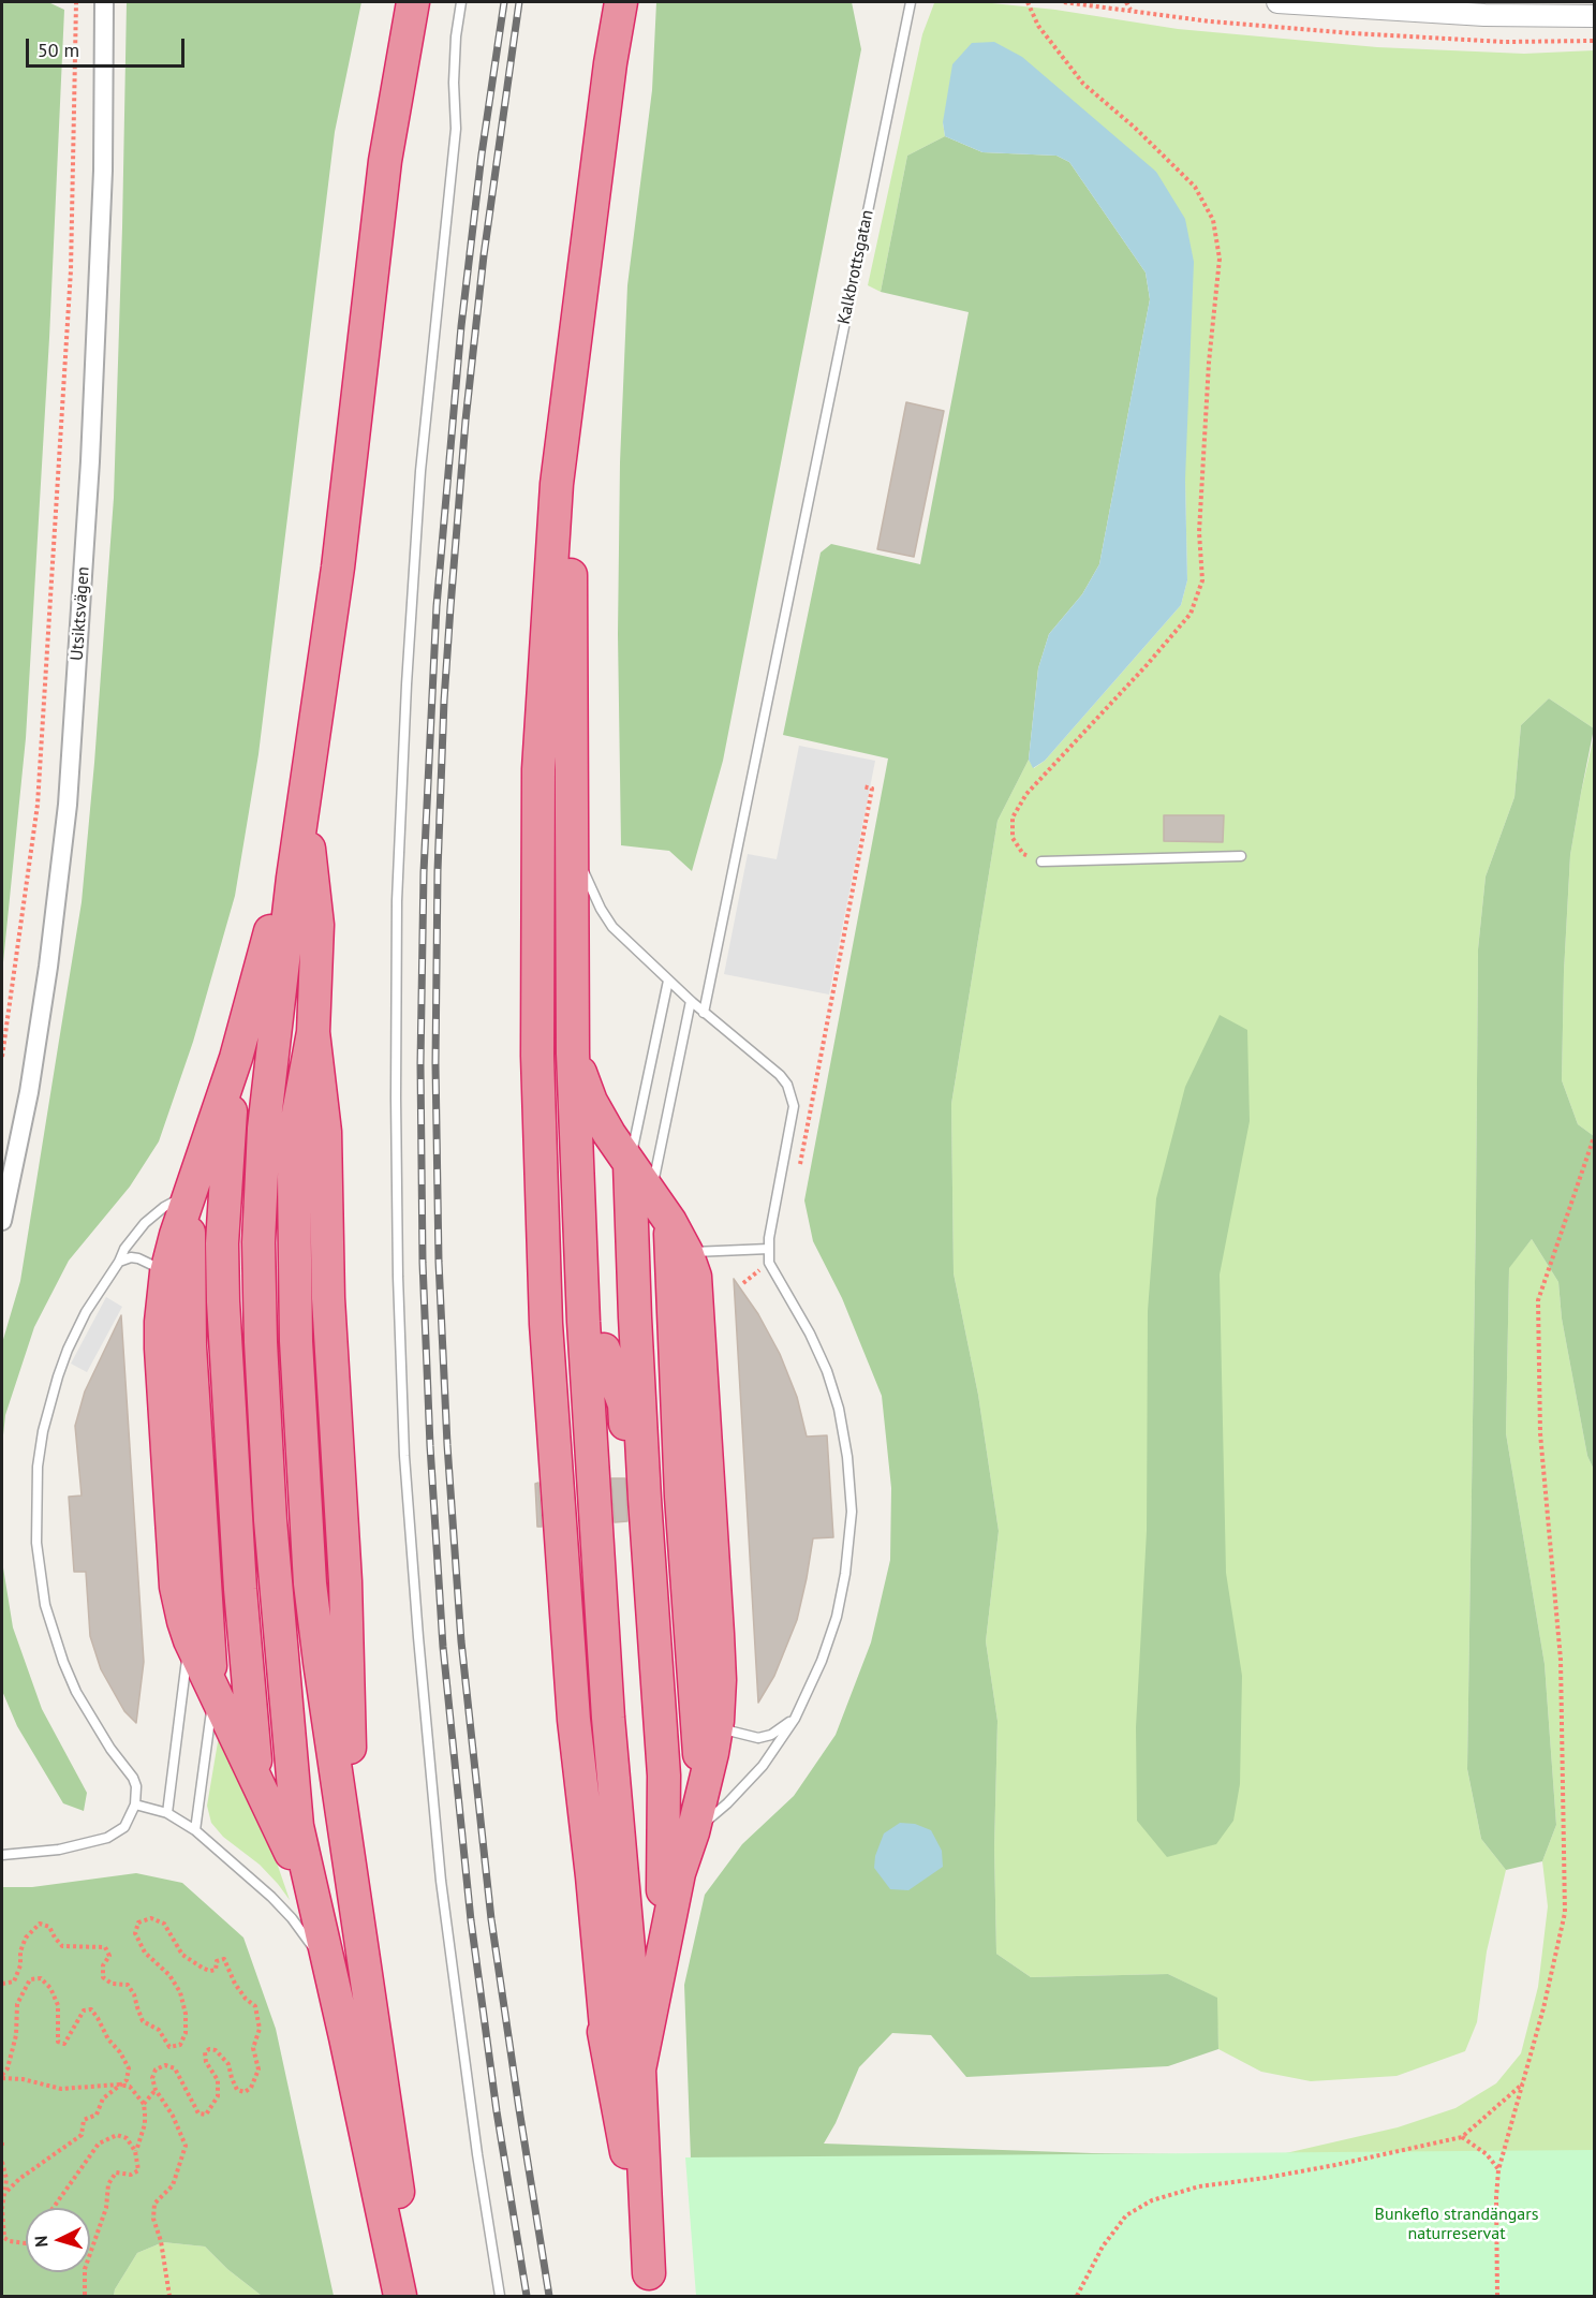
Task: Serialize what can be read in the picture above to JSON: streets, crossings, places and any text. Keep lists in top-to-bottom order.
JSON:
{
  "streets": {
    "street": ["Utsiktsvägen"],
    "lane": ["Kalkbrottsgatan"]
  },
  "parks": ["Bunkeflo strandängars naturreservat"],
  "scale_bar": "50 m",
  "north": "left"
}
